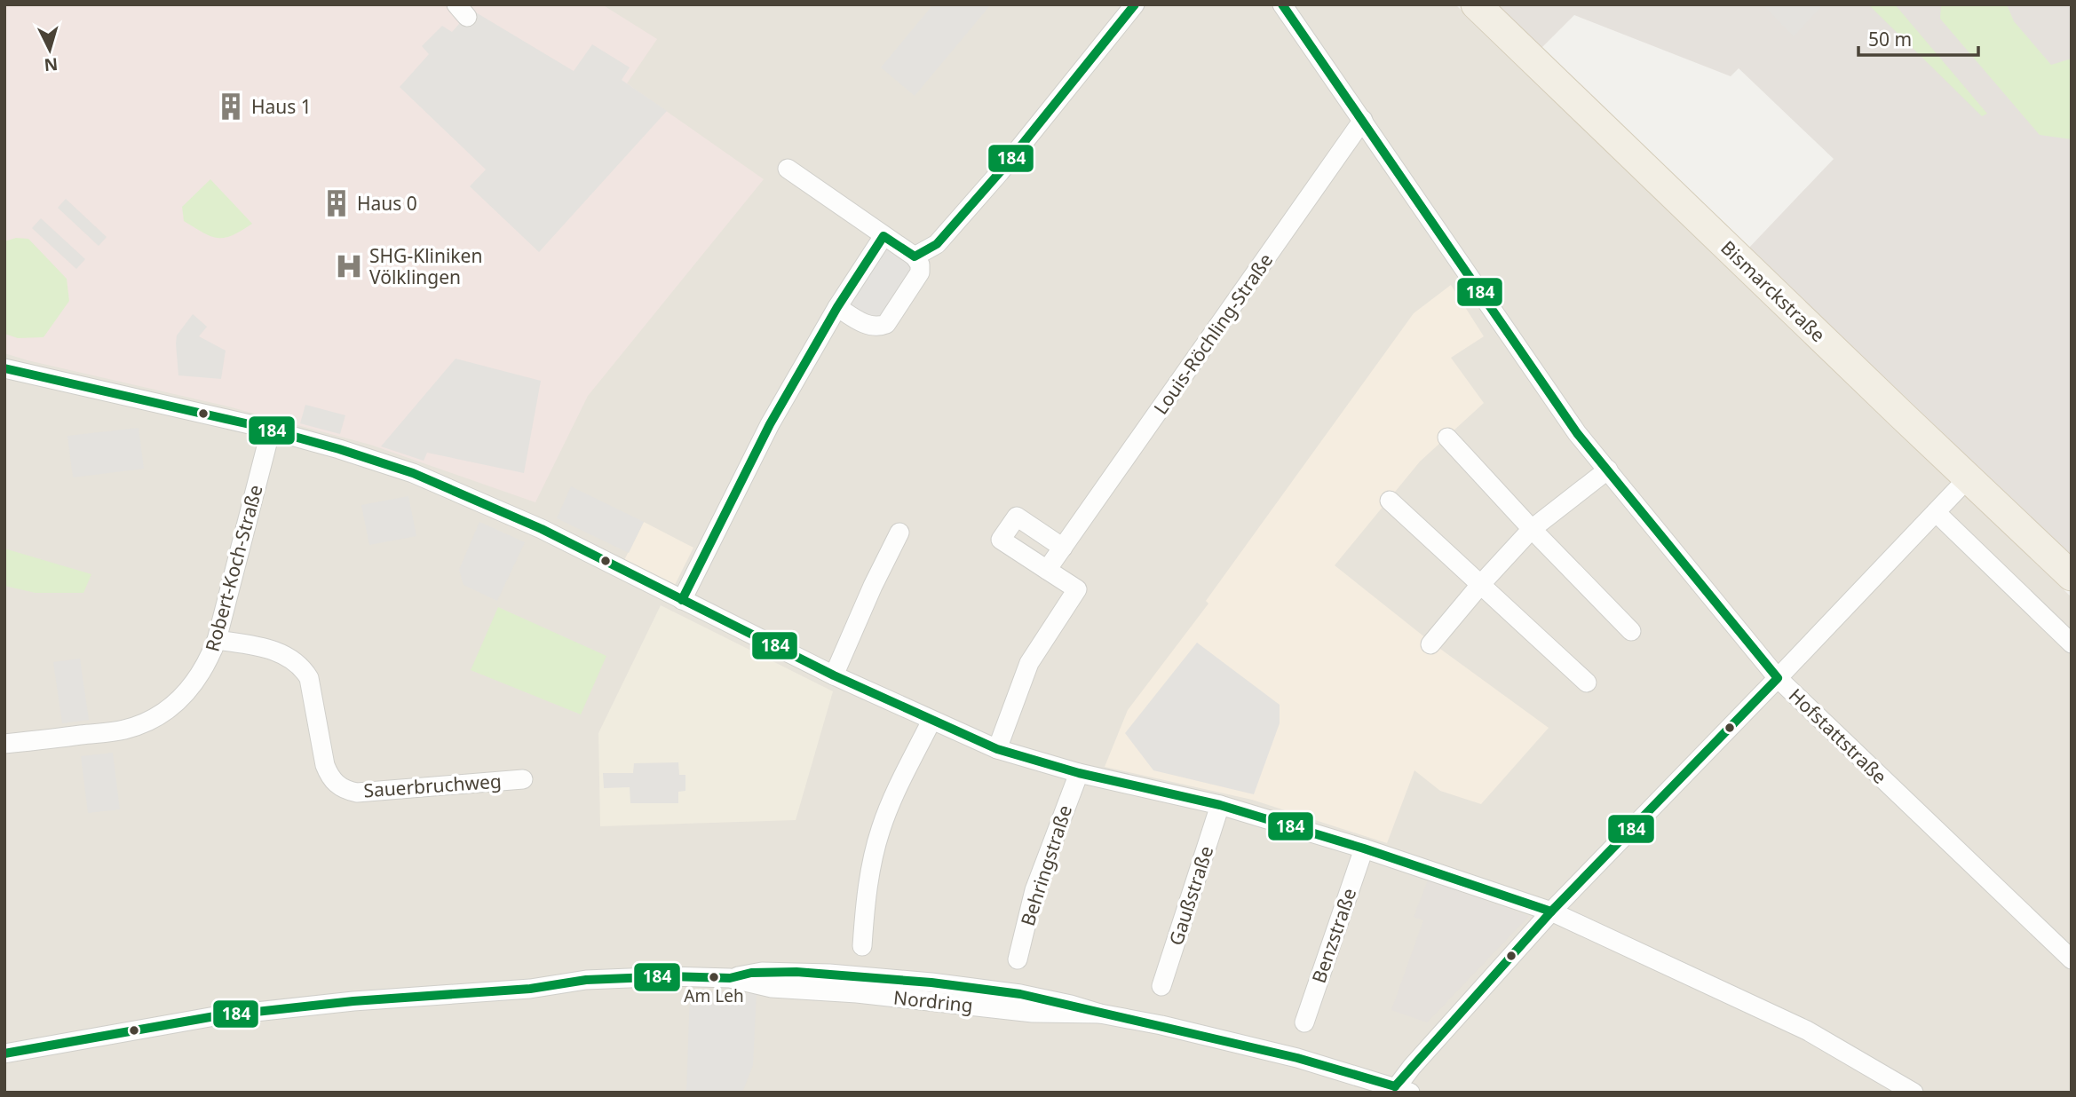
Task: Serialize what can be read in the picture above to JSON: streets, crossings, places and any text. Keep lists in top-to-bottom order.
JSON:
{
  "streets": {
    "main road": ["Bismarckstraße"],
    "street": [
      "Louis-Röchling-Straße",
      "Robert-Koch-Straße",
      "Hofstattstraße",
      "Sauerbruchweg",
      "Behringstraße",
      "Gaußstraße",
      "Benzstraße",
      "Nordring"
    ]
  },
  "crossings": [
    ["Louis-Röchling-Straße", "Hofstattstraße"],
    ["Robert-Koch-Straße", "Sauerbruchweg"]
  ],
  "places": {
    "building": ["Haus 1", "Haus 0"],
    "hospital": ["SHG-Kliniken Völklingen"],
    "other": ["Am Leh"]
  },
  "lines": ["transit line 184"],
  "scale_bar": "50 m",
  "north": "bottom"
}
